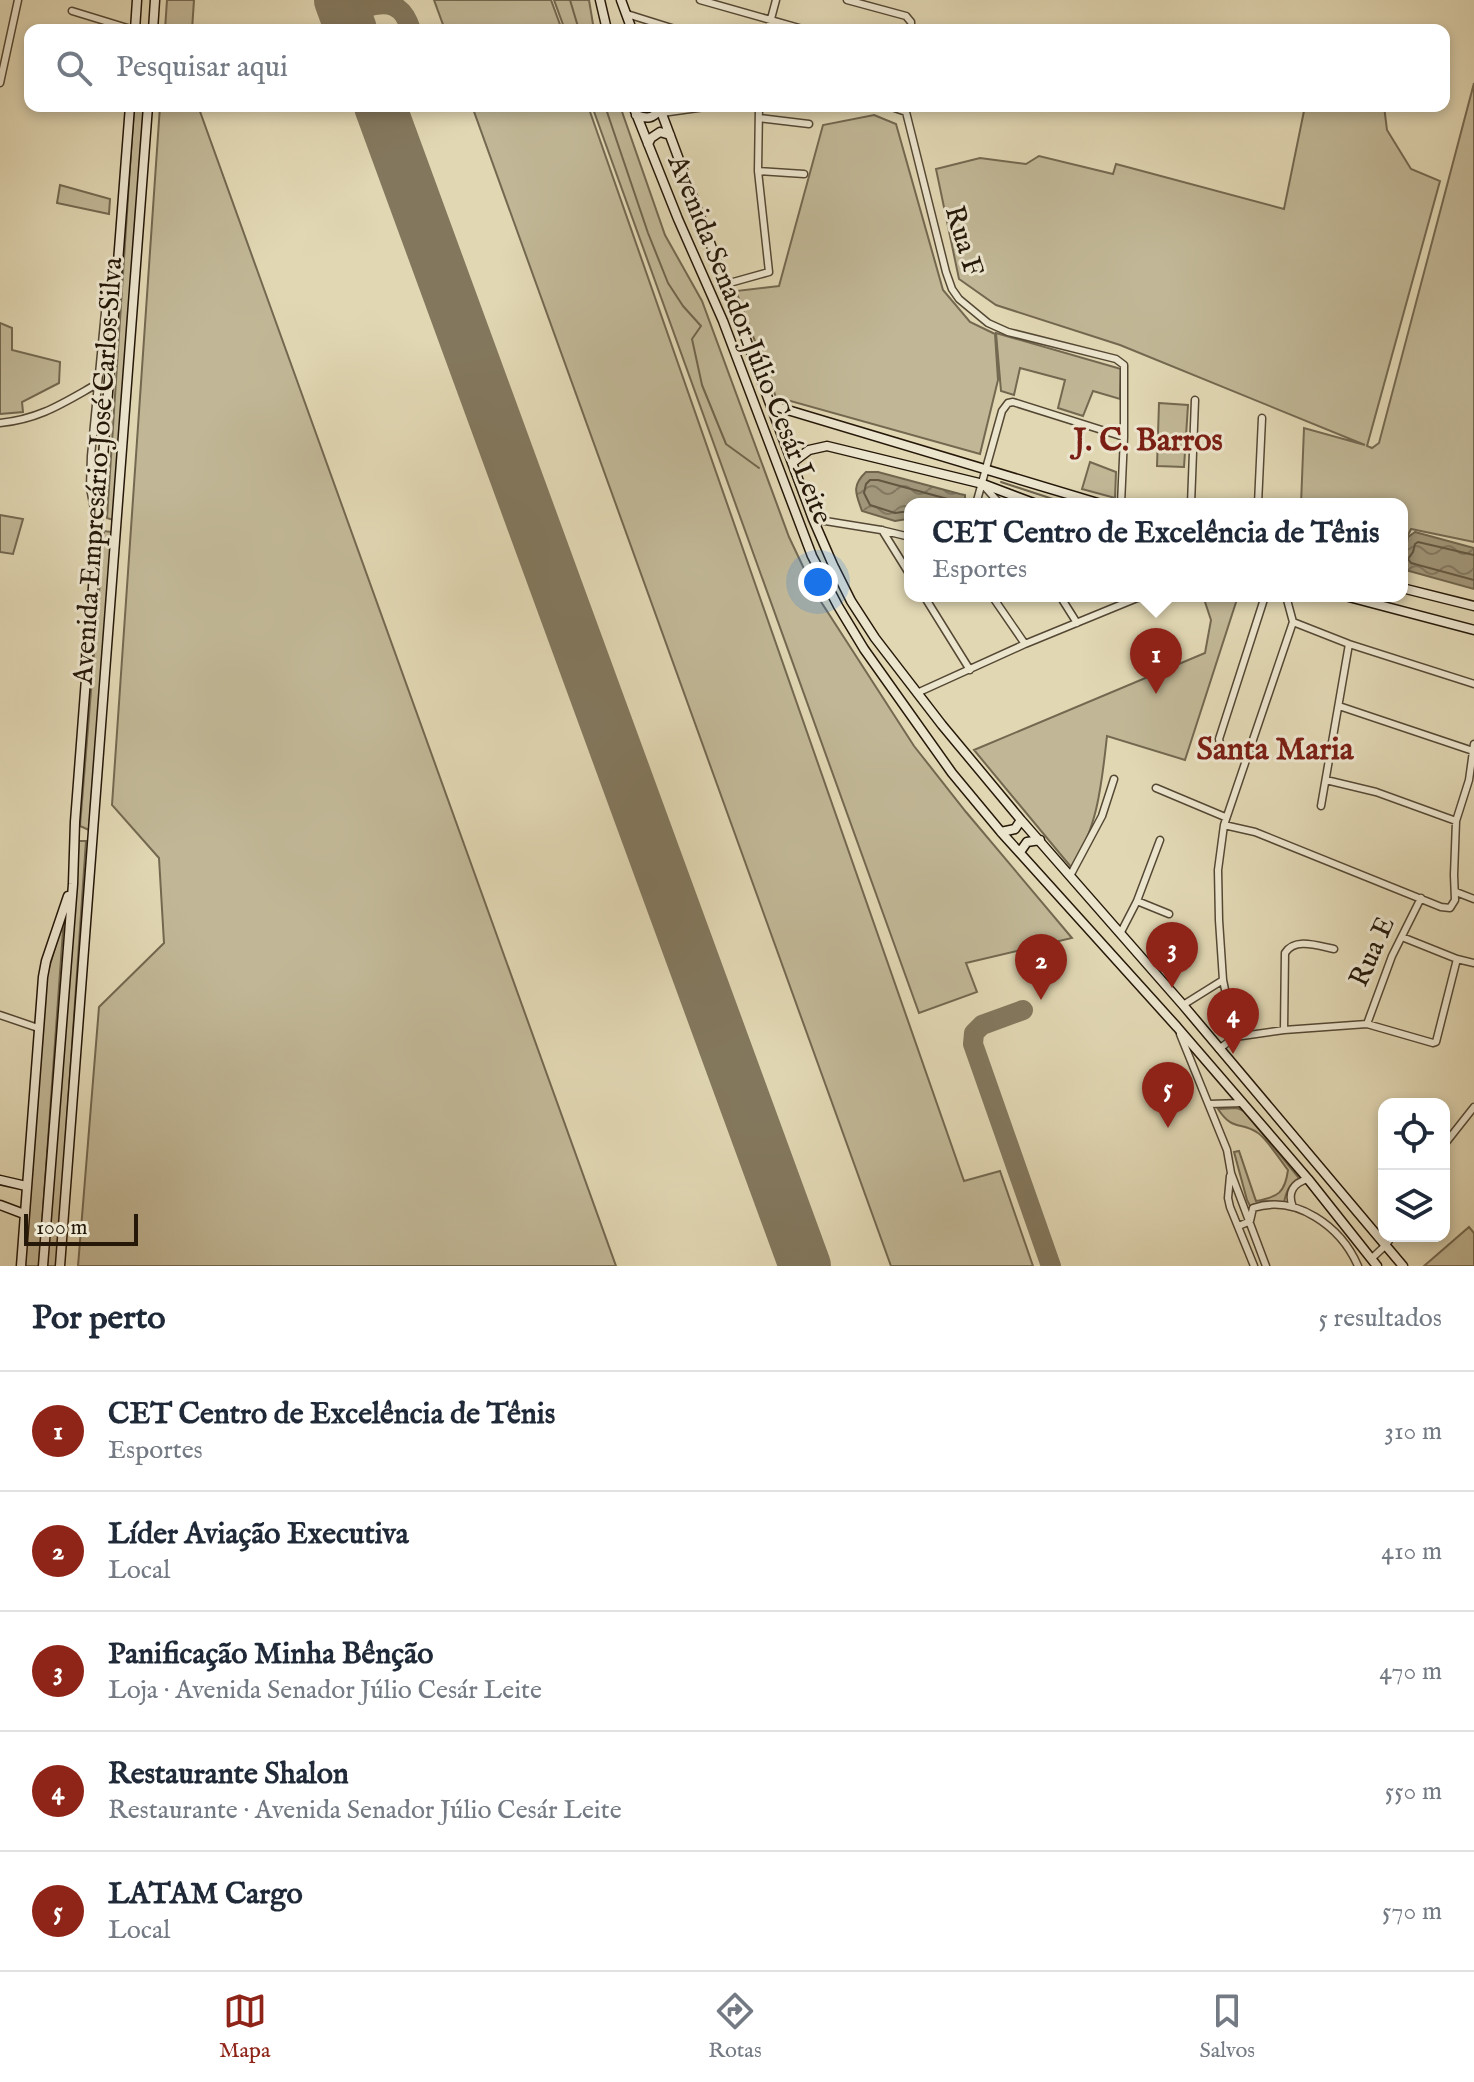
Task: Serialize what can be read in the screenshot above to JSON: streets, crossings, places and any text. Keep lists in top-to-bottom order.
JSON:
{
  "streets": {
    "main road": ["Avenida Senador Júlio Cesár Leite", "Avenida Empresário José Carlos Silva"],
    "street": ["Rua F", "Rua E"]
  },
  "districts": ["J. C. Barros", "Santa Maria"],
  "scale_bar": "100 m",
  "page": {
    "search": "Pesquisar aqui",
    "popup": ["CET Centro de Excelência de Tênis", "Esportes"],
    "pins": [
      "1",
      "3",
      "2",
      "4",
      "5"
    ],
    "scale": "100 m",
    "heading": ["Por perto", "5 resultados"],
    "list": [
      {
        "mark": "1",
        "name": "CET Centro de Excelência de Tênis",
        "note": "Esportes",
        "value": "310 m"
      },
      {
        "mark": "2",
        "name": "Líder Aviação Executiva",
        "note": "Local",
        "value": "410 m"
      },
      {
        "mark": "3",
        "name": "Panificação Minha Bênção",
        "note": "Loja · Avenida Senador Júlio Cesár Leite",
        "value": "470 m"
      },
      {
        "mark": "4",
        "name": "Restaurante Shalon",
        "note": "Restaurante · Avenida Senador Júlio Cesár Leite",
        "value": "550 m"
      },
      {
        "mark": "5",
        "name": "LATAM Cargo",
        "note": "Local",
        "value": "570 m"
      }
    ],
    "nav": ["Mapa", "Rotas", "Salvos"]
  }
}
